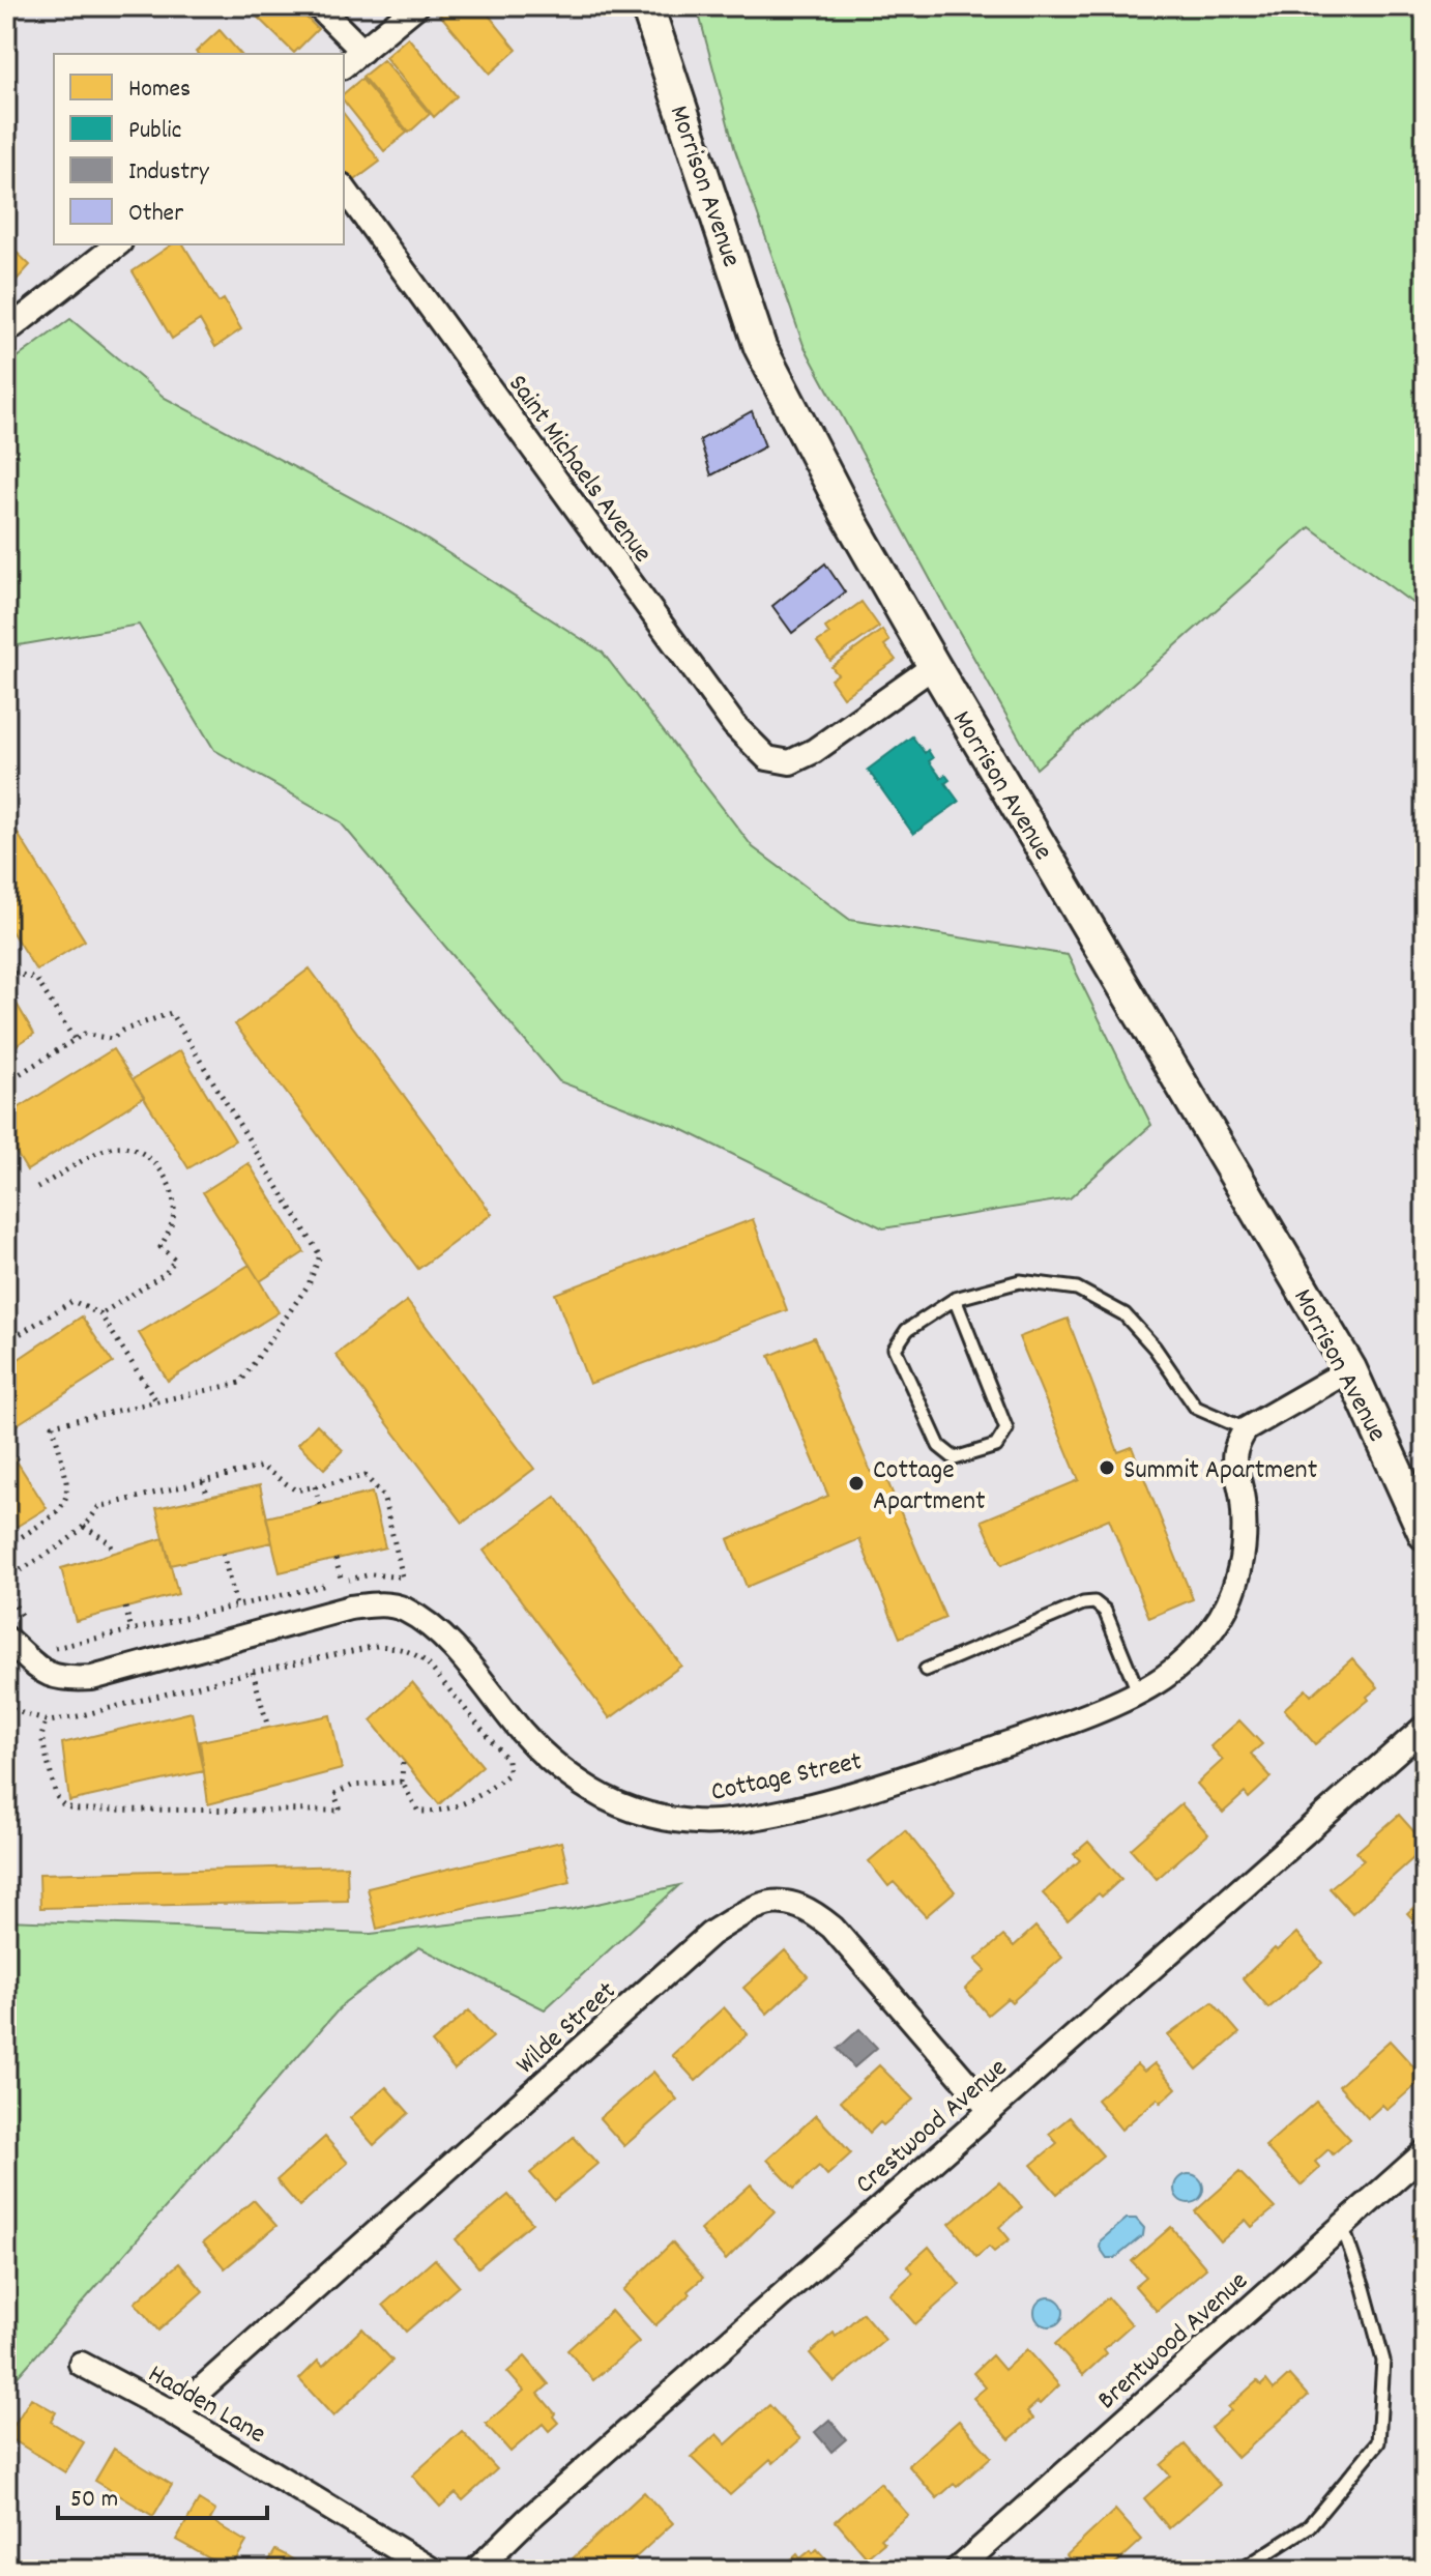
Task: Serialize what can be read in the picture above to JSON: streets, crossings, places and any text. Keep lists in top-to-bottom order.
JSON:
{
  "streets": {
    "street": [
      "Morrison Avenue",
      "Saint Michaels Avenue",
      "Cottage Street",
      "Wilde Street",
      "Crestwood Avenue",
      "Brentwood Avenue",
      "Hadden Lane"
    ]
  },
  "crossings": [
    ["Morrison Avenue", "Saint Michaels Avenue"],
    ["Wilde Street", "Crestwood Avenue"],
    ["Wilde Street", "Hadden Lane"]
  ],
  "places": ["Summit Apartment", "Cottage Apartment"],
  "legend": [
    "Homes",
    "Public",
    "Industry",
    "Other"
  ],
  "scale_bar": "50 m"
}
